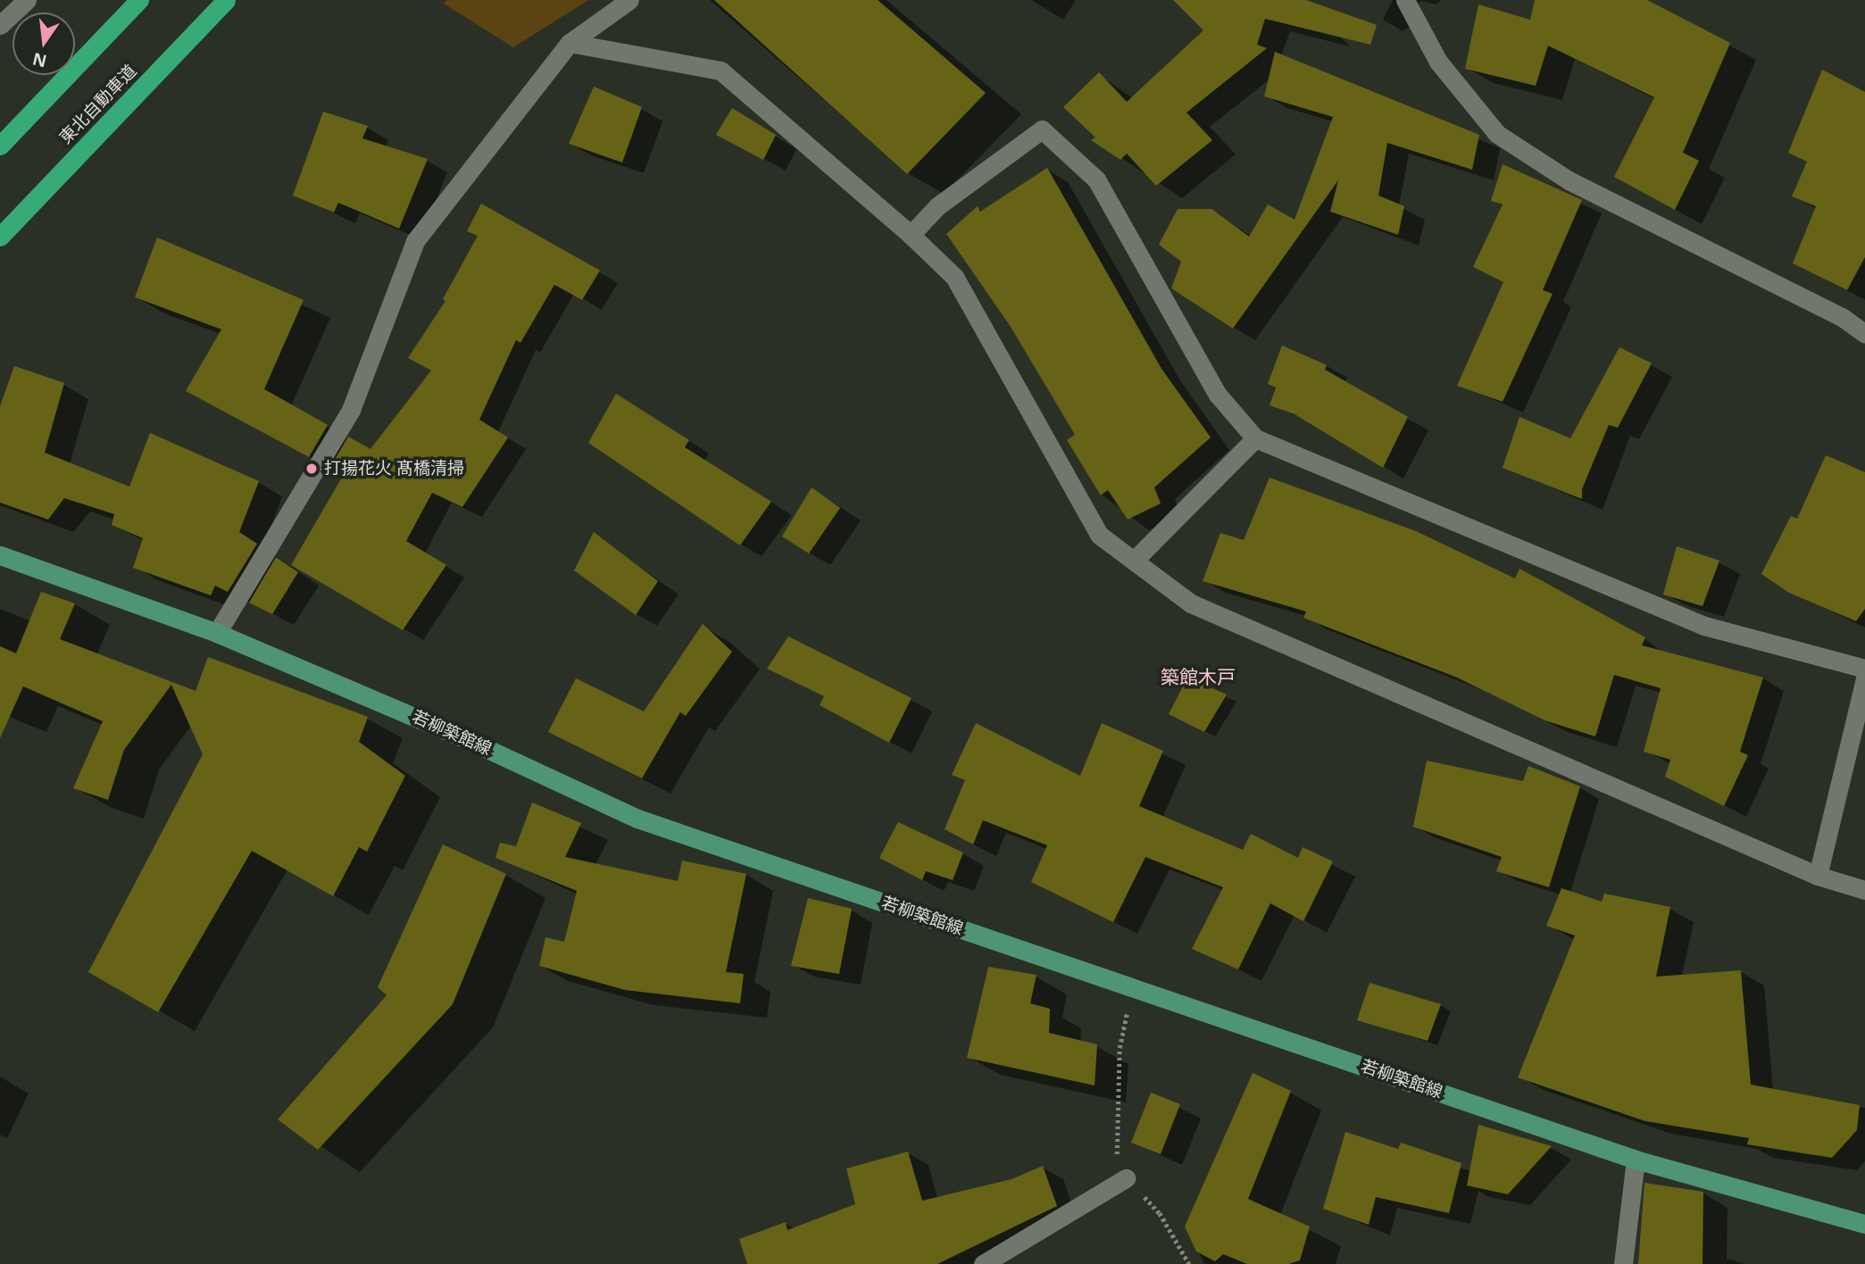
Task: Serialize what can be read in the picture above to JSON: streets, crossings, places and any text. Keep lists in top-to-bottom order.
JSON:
{
  "streets": {
    "highway": ["東北自動車道"],
    "main road": ["若柳築館線"]
  },
  "districts": ["築館木戸"],
  "places": ["打揚花火 髙橋清掃"],
  "north": "bottom"
}
